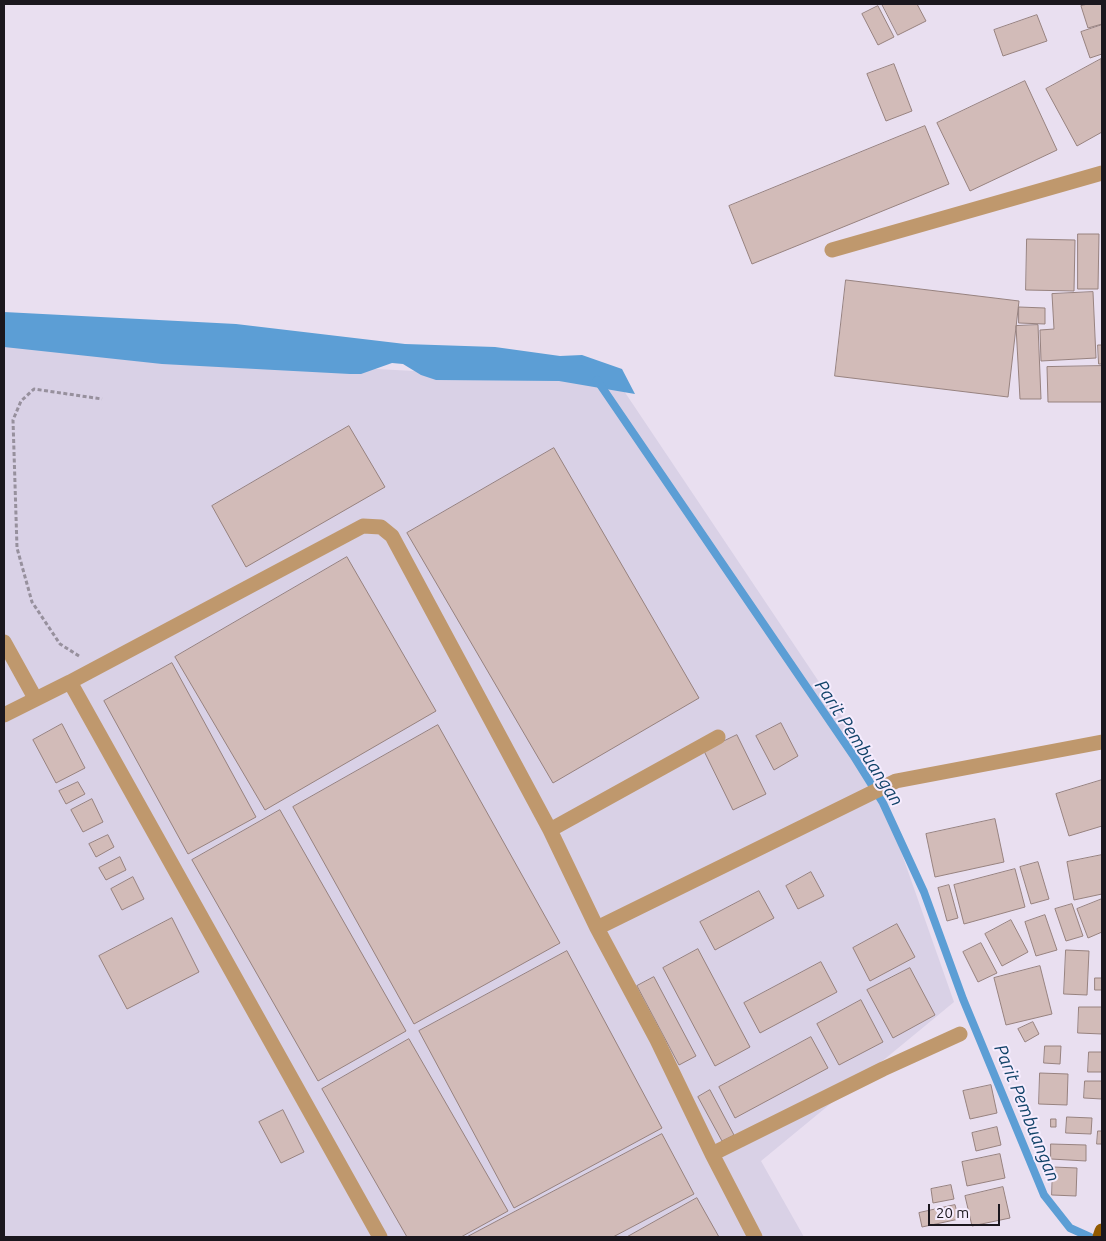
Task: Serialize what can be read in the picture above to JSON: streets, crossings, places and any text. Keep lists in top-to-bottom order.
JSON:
{
  "water": ["Parit Pembuangan"],
  "scale_bar": "20 m"
}
